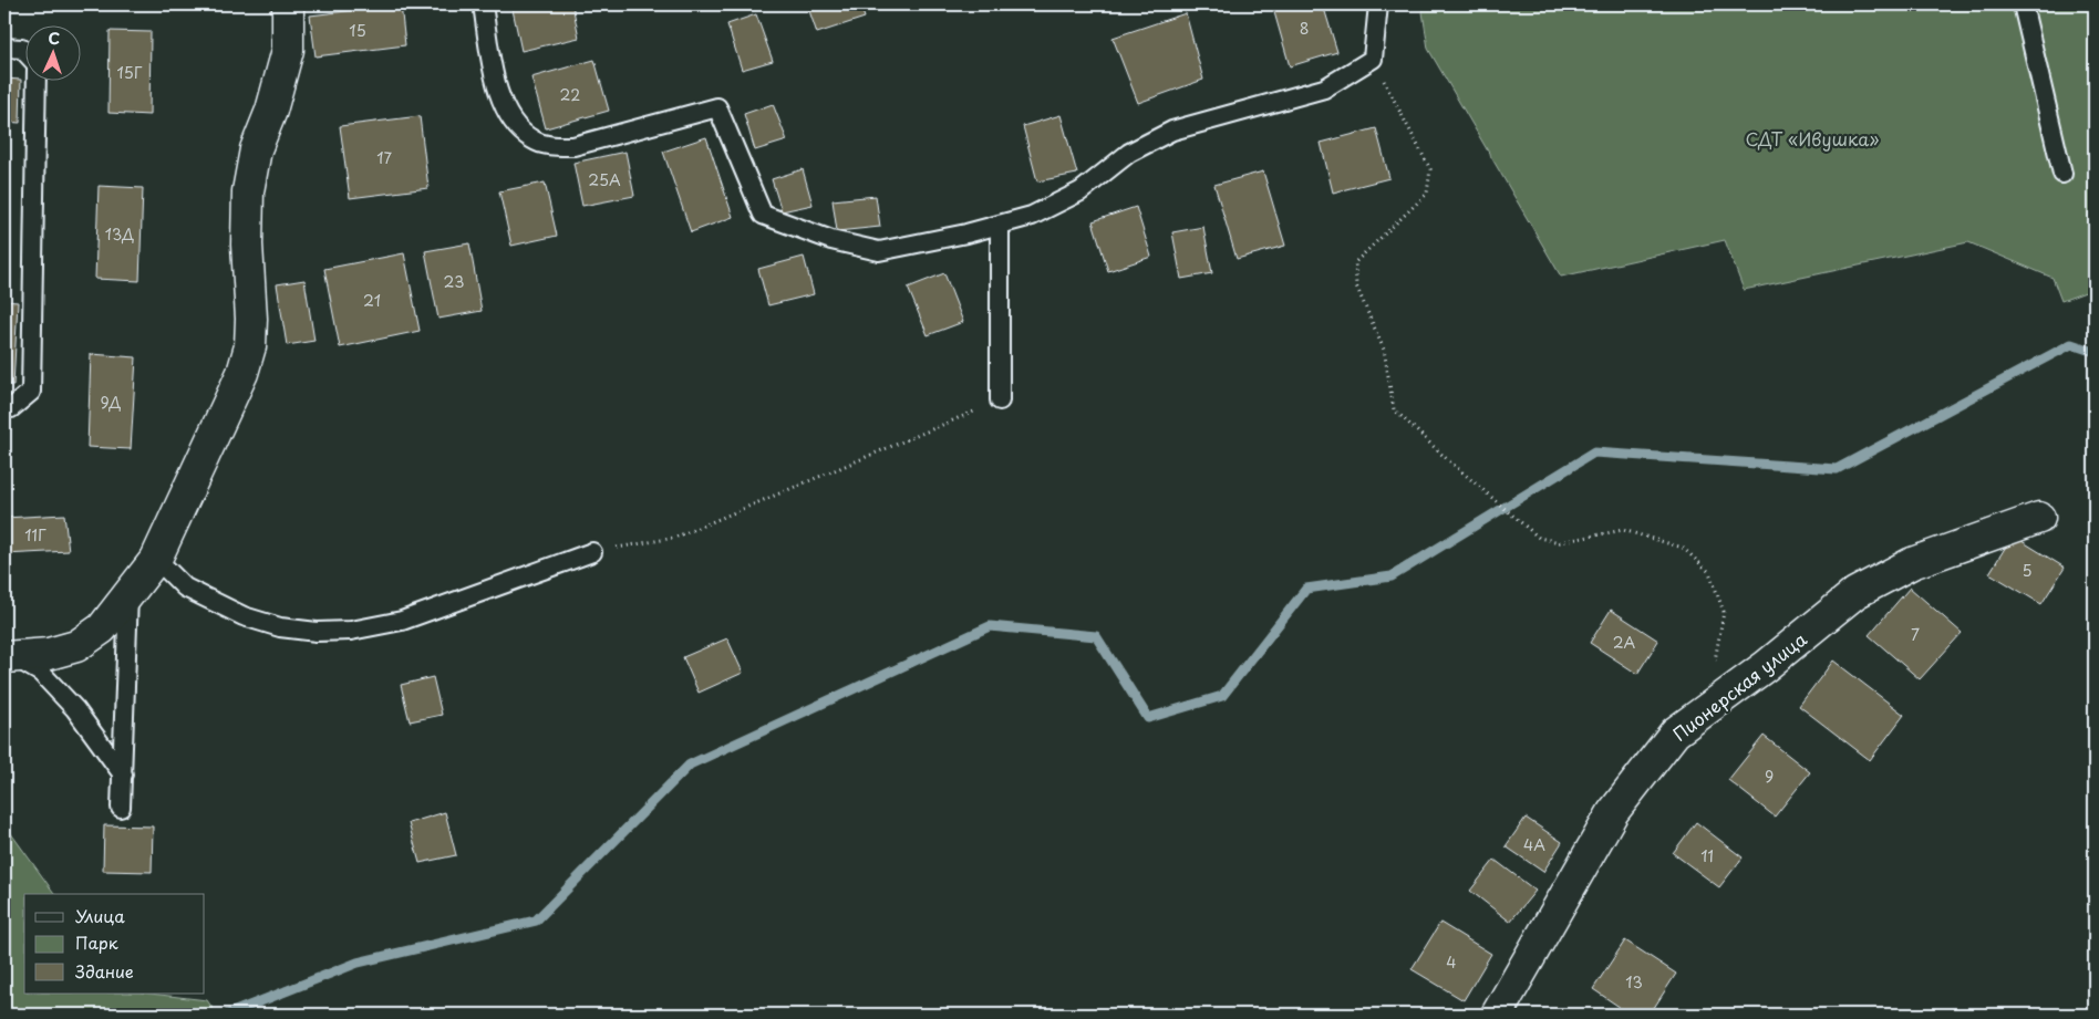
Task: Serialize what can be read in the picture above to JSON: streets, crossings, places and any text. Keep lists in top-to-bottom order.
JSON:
{
  "streets": {
    "street": ["Пионерская улица"]
  },
  "parks": ["СДТ «Ивушка»"],
  "house_numbers": [
    "8",
    "15",
    "15Г",
    "22",
    "17",
    "25А",
    "13Д",
    "23",
    "21",
    "9Д",
    "11Г",
    "5",
    "7",
    "2А",
    "9",
    "4А",
    "11",
    "4",
    "13"
  ],
  "legend": ["Улица", "Парк", "Здание"],
  "north": "top"
}
